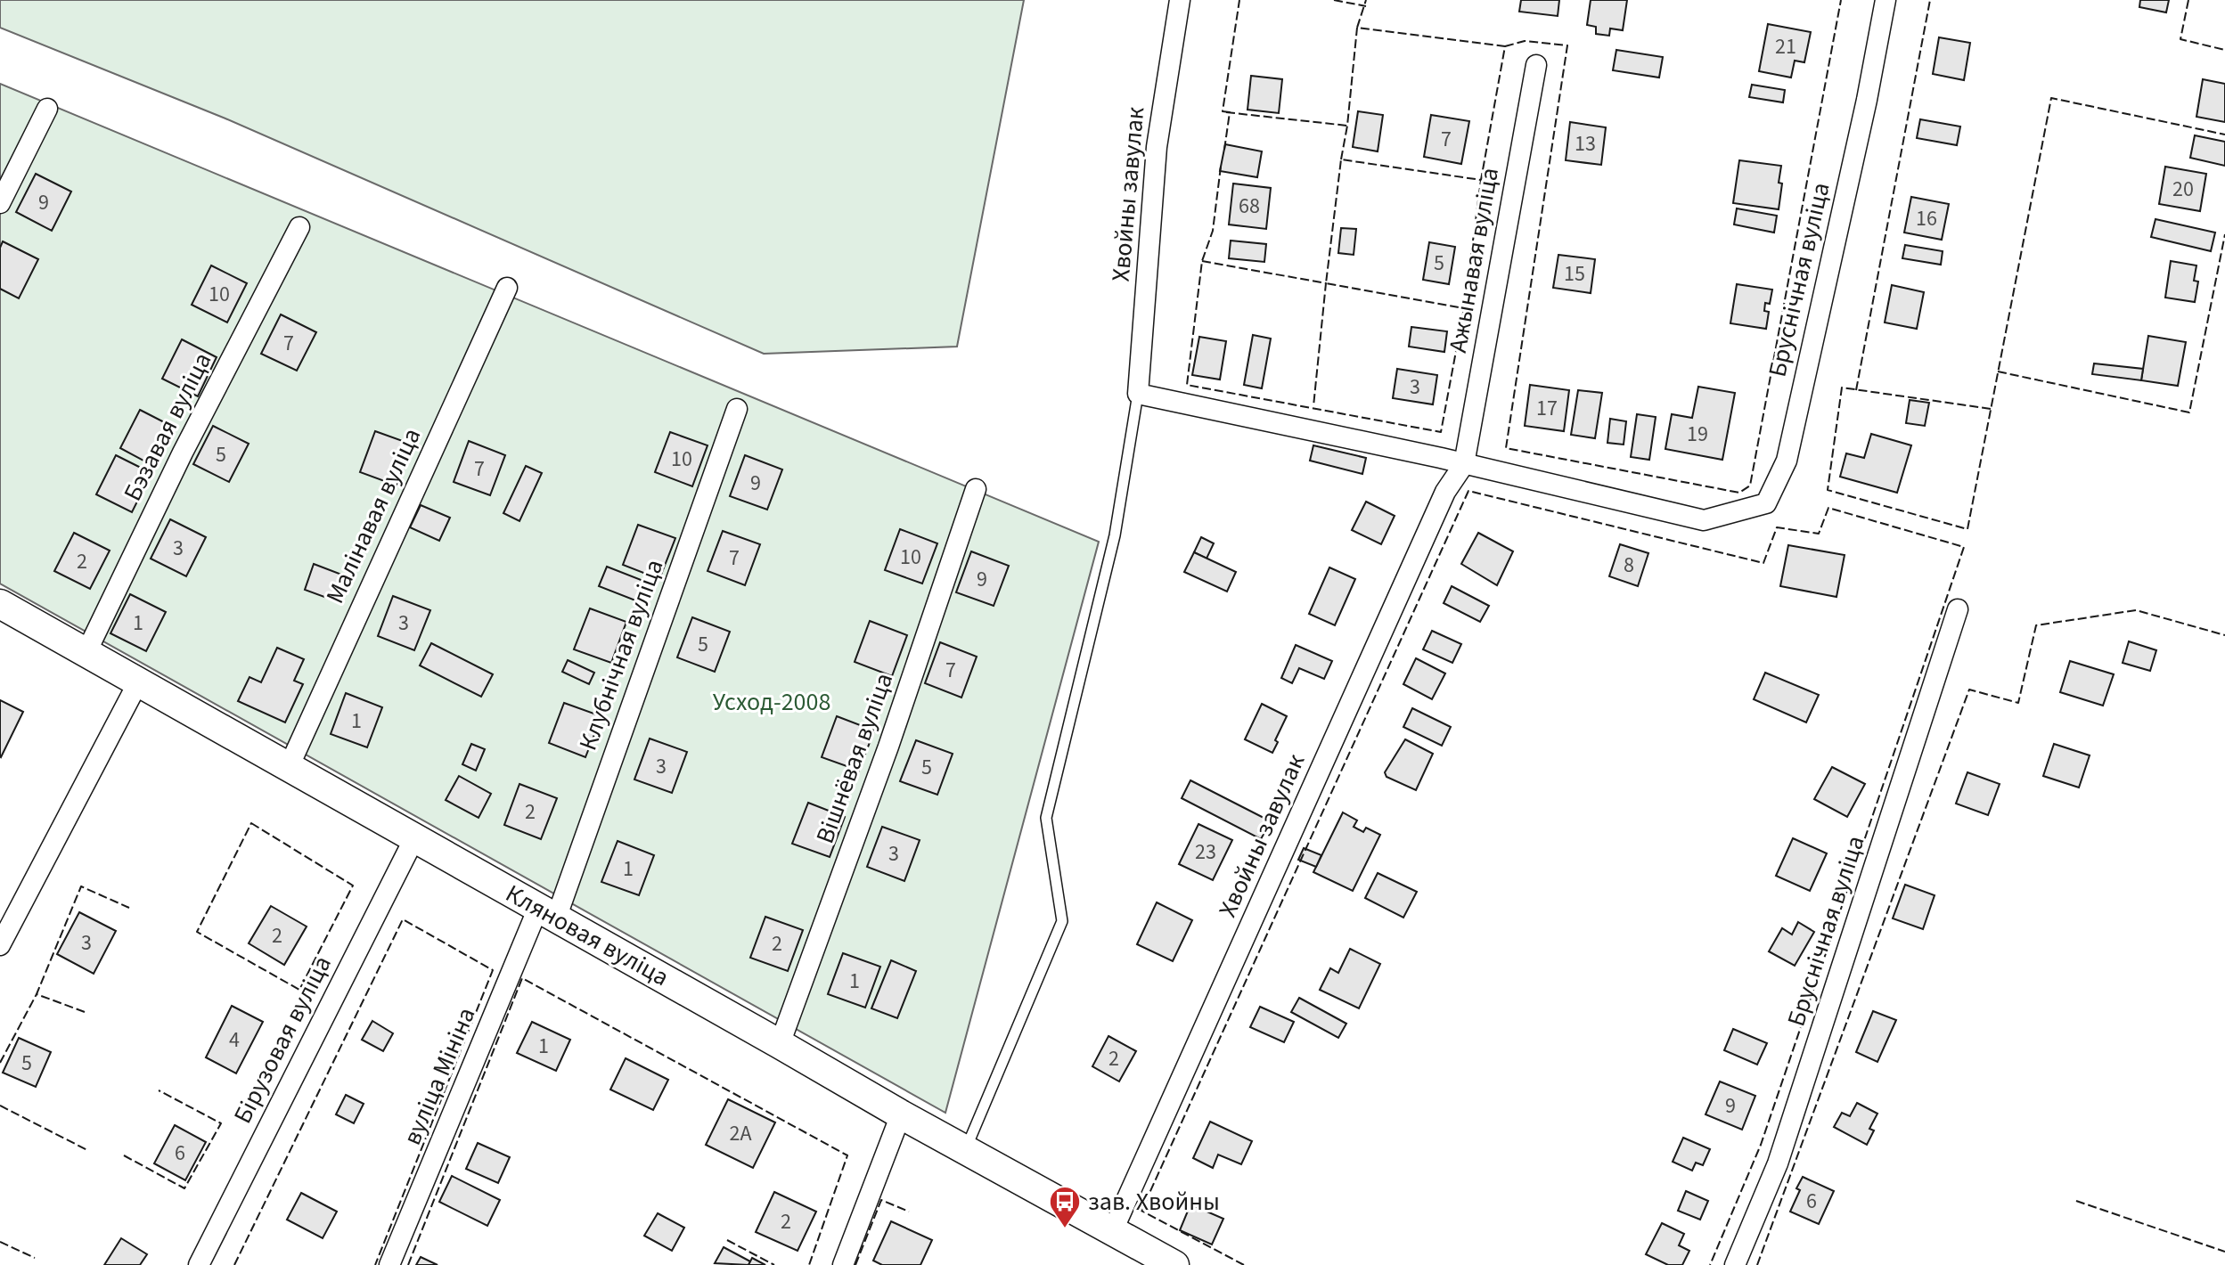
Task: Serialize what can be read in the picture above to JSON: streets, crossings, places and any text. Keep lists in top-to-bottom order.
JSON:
{
  "streets": {
    "street": [
      "Хвойны завулак",
      "Ажынавая вуліца",
      "Бруснічная вуліца",
      "Бэзавая вуліца",
      "Малінавая вуліца",
      "Клубнічная вуліца",
      "Вішнёвая вуліца",
      "Кляновая вуліца",
      "Бірузовая вуліца",
      "вуліца Мініна"
    ]
  },
  "crossings": [
    ["Хвойны завулак", "Ажынавая вуліца"],
    ["Хвойны завулак", "Бруснічная вуліца"],
    ["Хвойны завулак", "Кляновая вуліца"],
    ["Ажынавая вуліца", "Бруснічная вуліца"],
    ["Бэзавая вуліца", "Кляновая вуліца"],
    ["Малінавая вуліца", "Кляновая вуліца"],
    ["Клубнічная вуліца", "Кляновая вуліца"],
    ["Клубнічная вуліца", "вуліца Мініна"],
    ["Вішнёвая вуліца", "Кляновая вуліца"],
    ["Кляновая вуліца", "Бірузовая вуліца"],
    ["Кляновая вуліца", "вуліца Мініна"]
  ],
  "parks": ["Усход-2008"],
  "places": {
    "bus stop": ["зав. Хвойны"]
  },
  "house_numbers": [
    "21",
    "7",
    "13",
    "20",
    "9",
    "68",
    "16",
    "5",
    "15",
    "10",
    "7",
    "3",
    "17",
    "19",
    "5",
    "10",
    "7",
    "9",
    "3",
    "10",
    "7",
    "2",
    "8",
    "9",
    "1",
    "3",
    "5",
    "7",
    "1",
    "3",
    "5",
    "2",
    "23",
    "3",
    "1",
    "2",
    "3",
    "2",
    "1",
    "4",
    "1",
    "2",
    "5",
    "9",
    "2А",
    "6",
    "6",
    "2"
  ]
}
